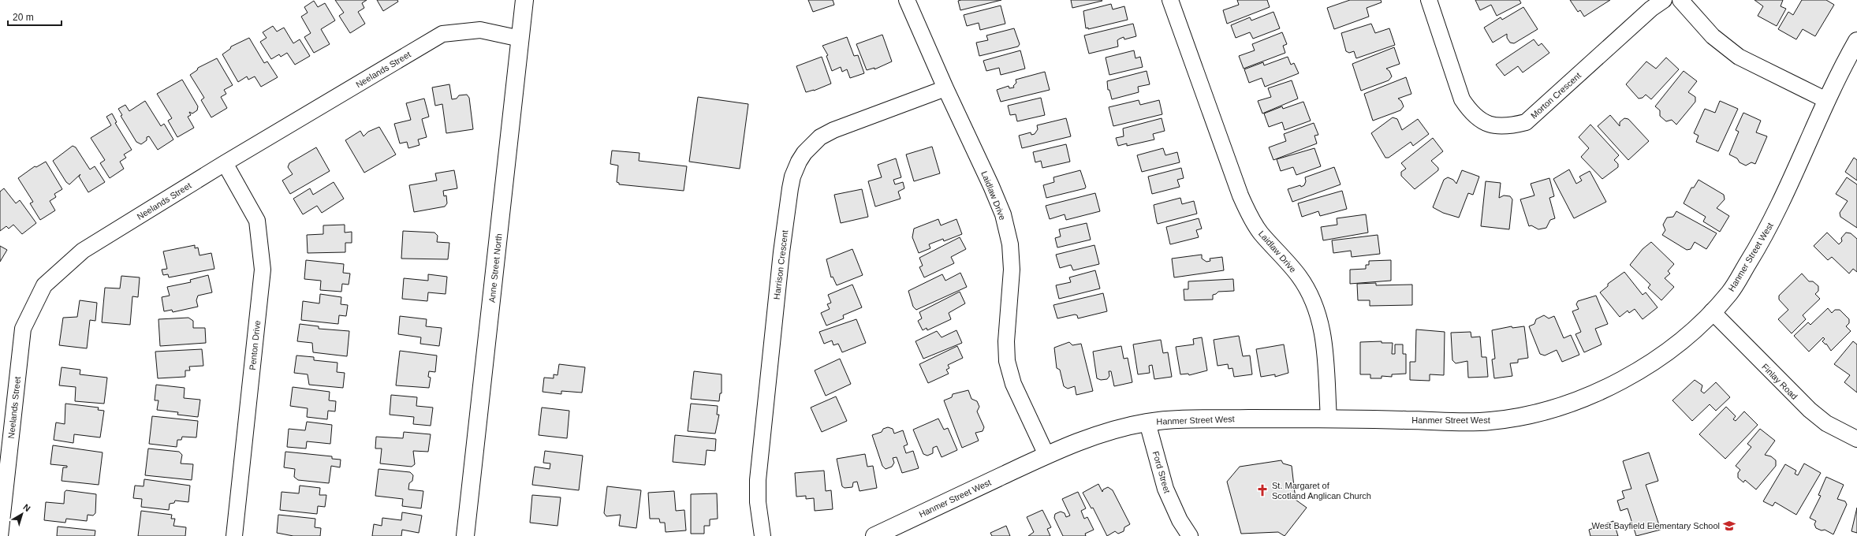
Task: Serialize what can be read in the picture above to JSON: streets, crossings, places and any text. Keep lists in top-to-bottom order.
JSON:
{
  "streets": {
    "street": [
      "Neelands Street",
      "Morton Crescent",
      "Laidlaw Drive",
      "Hanmer Street West",
      "Harrison Crescent",
      "Anne Street North",
      "Penton Drive",
      "Finlay Road",
      "Ford Street"
    ]
  },
  "crossings": [
    ["Neelands Street", "Anne Street North"],
    ["Neelands Street", "Penton Drive"],
    ["Laidlaw Drive", "Hanmer Street West"],
    ["Laidlaw Drive", "Harrison Crescent"],
    ["Hanmer Street West", "Finlay Road"],
    ["Hanmer Street West", "Ford Street"]
  ],
  "places": {
    "church": ["St. Margaret of Scotland Anglican Church"],
    "school or university": ["West Bayfield Elementary School"]
  },
  "scale_bar": "20 m",
  "north": "top right"
}
